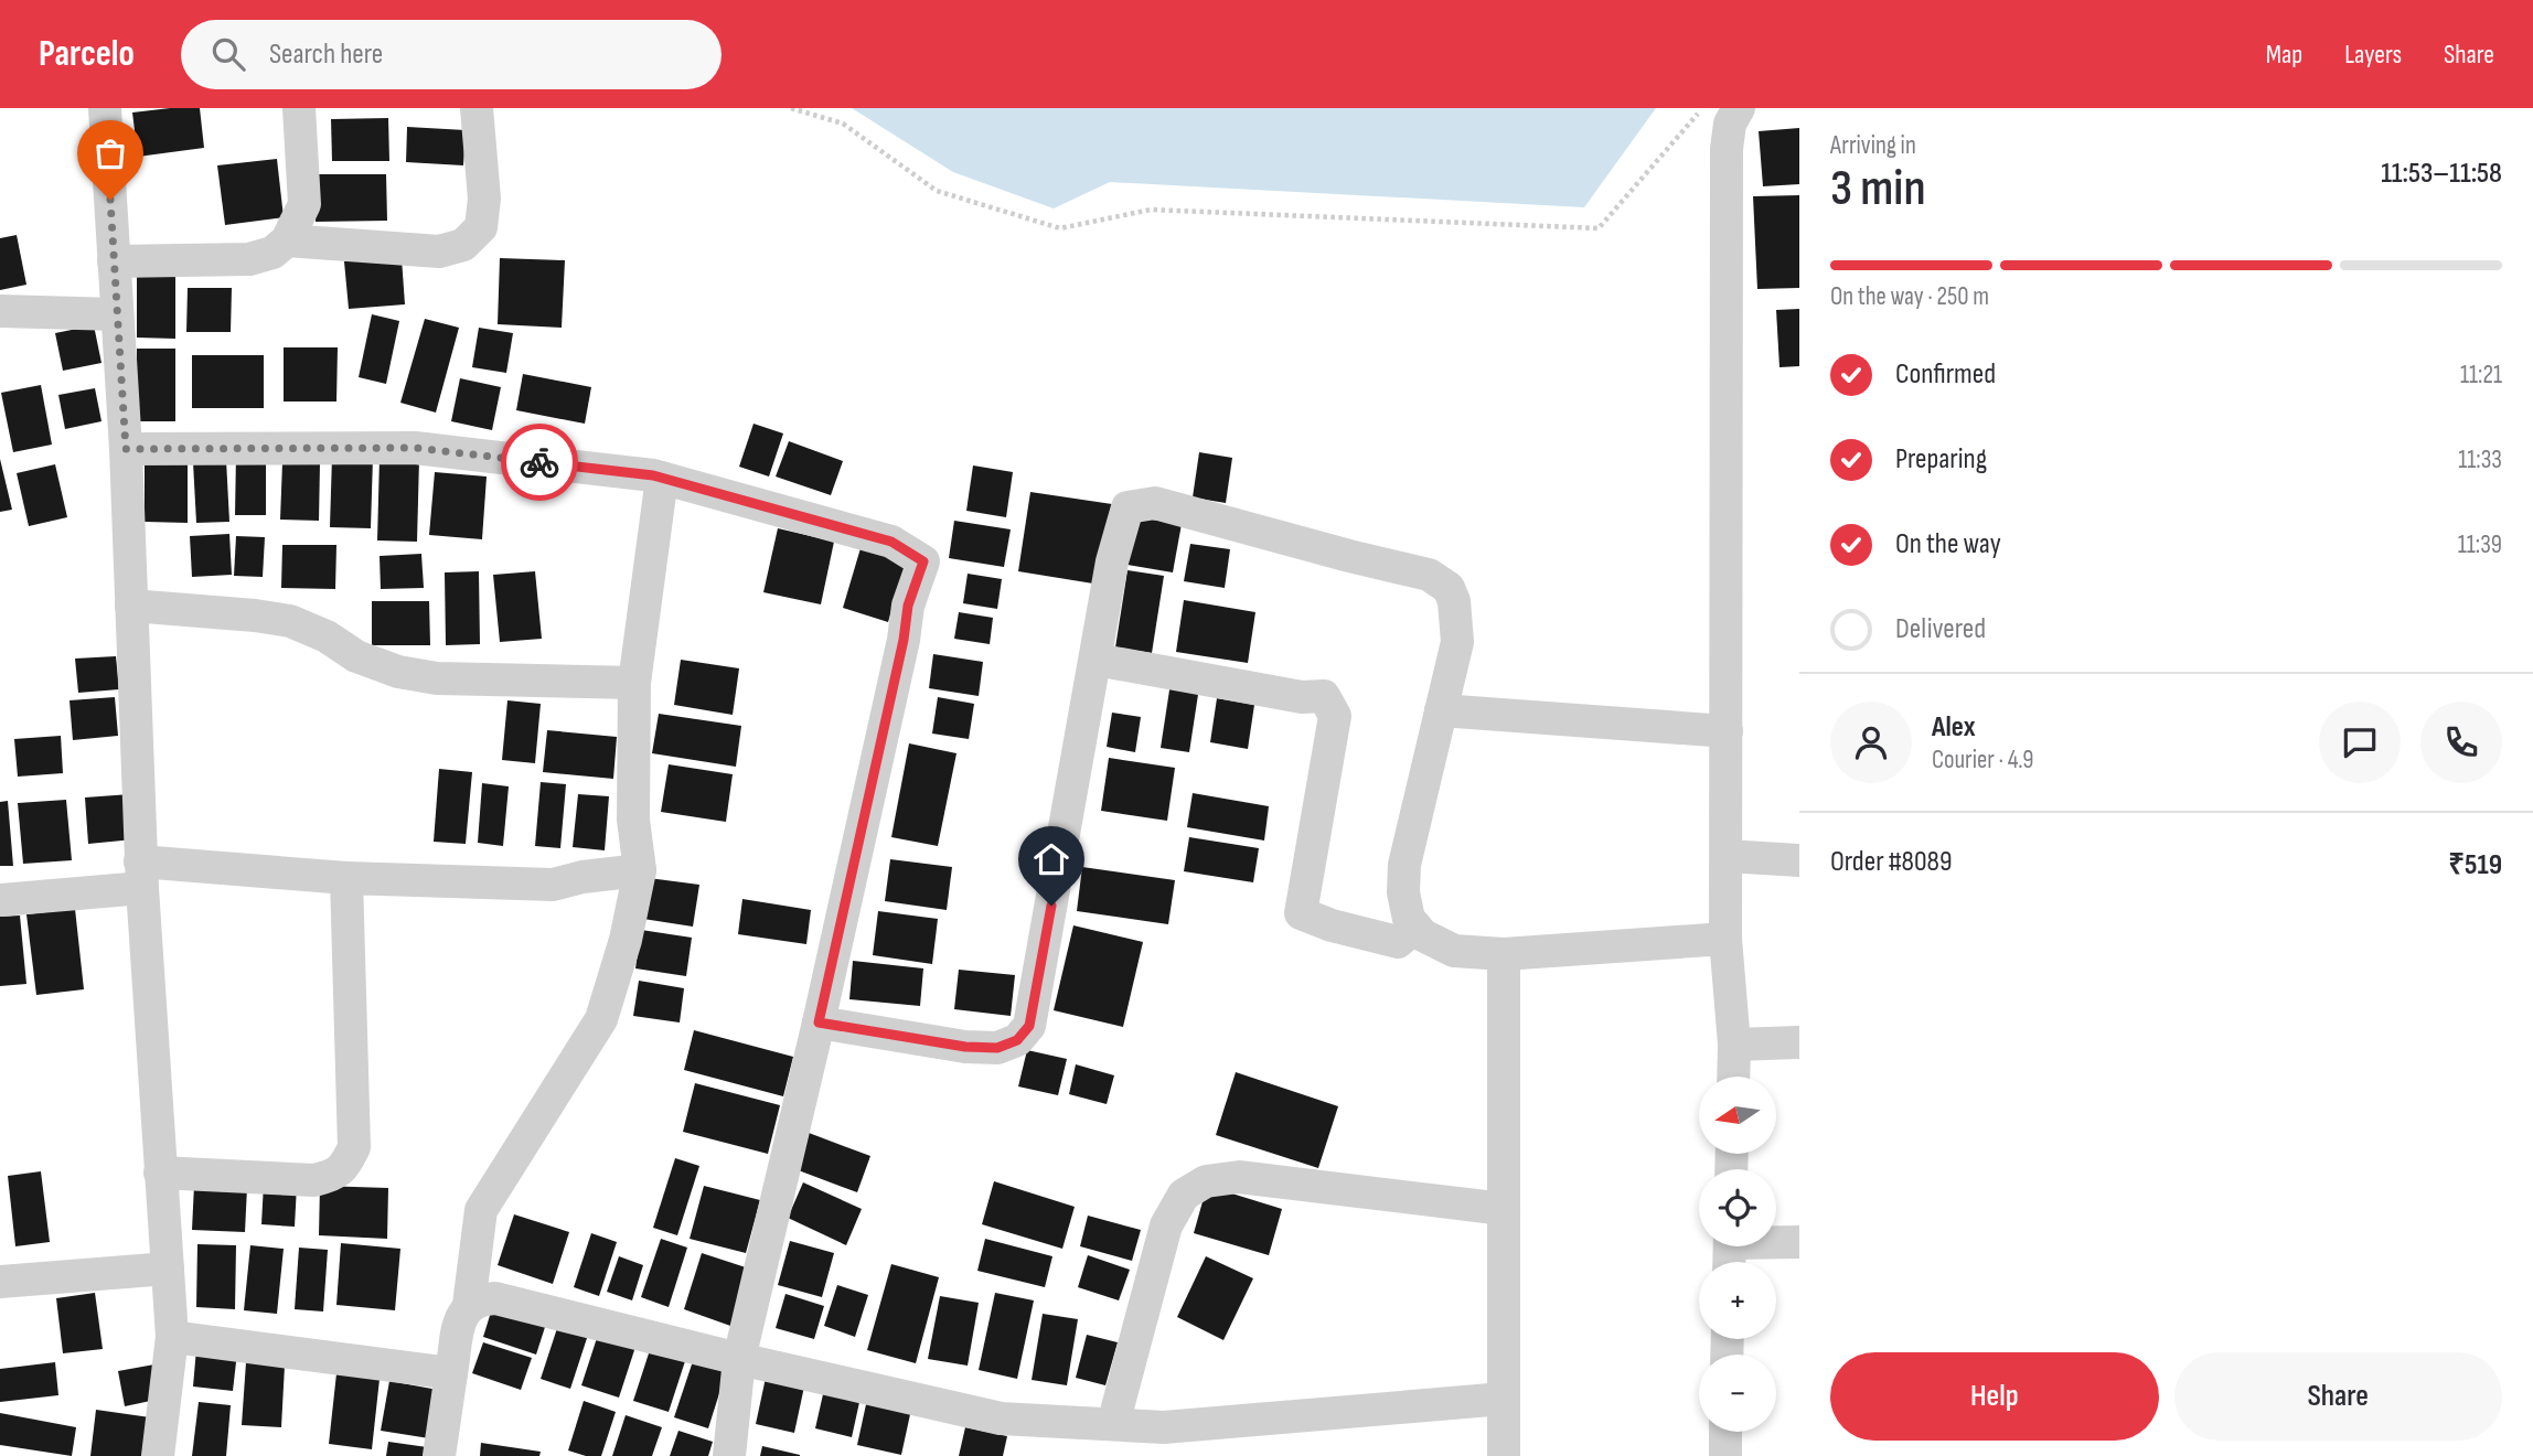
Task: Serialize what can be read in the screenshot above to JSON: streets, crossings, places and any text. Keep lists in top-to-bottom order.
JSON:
{
  "north": "left",
  "page": {
    "header": "Parcelo",
    "search": "Search here",
    "nav": ["Map", "Layers", "Share"],
    "heading": ["3 min", "Arriving in", "11:53–11:58"],
    "panel": [
      "Alex",
      "Courier · 4.9",
      "Order #8089",
      "₹519"
    ],
    "bar": "On the way · 250 m",
    "list": [
      ["Confirmed", "11:21"],
      ["Preparing", "11:33"],
      ["On the way", "11:39"],
      "Delivered"
    ],
    "map_buttons": ["+", "−"],
    "buttons": ["Help", "Share"]
  }
}
